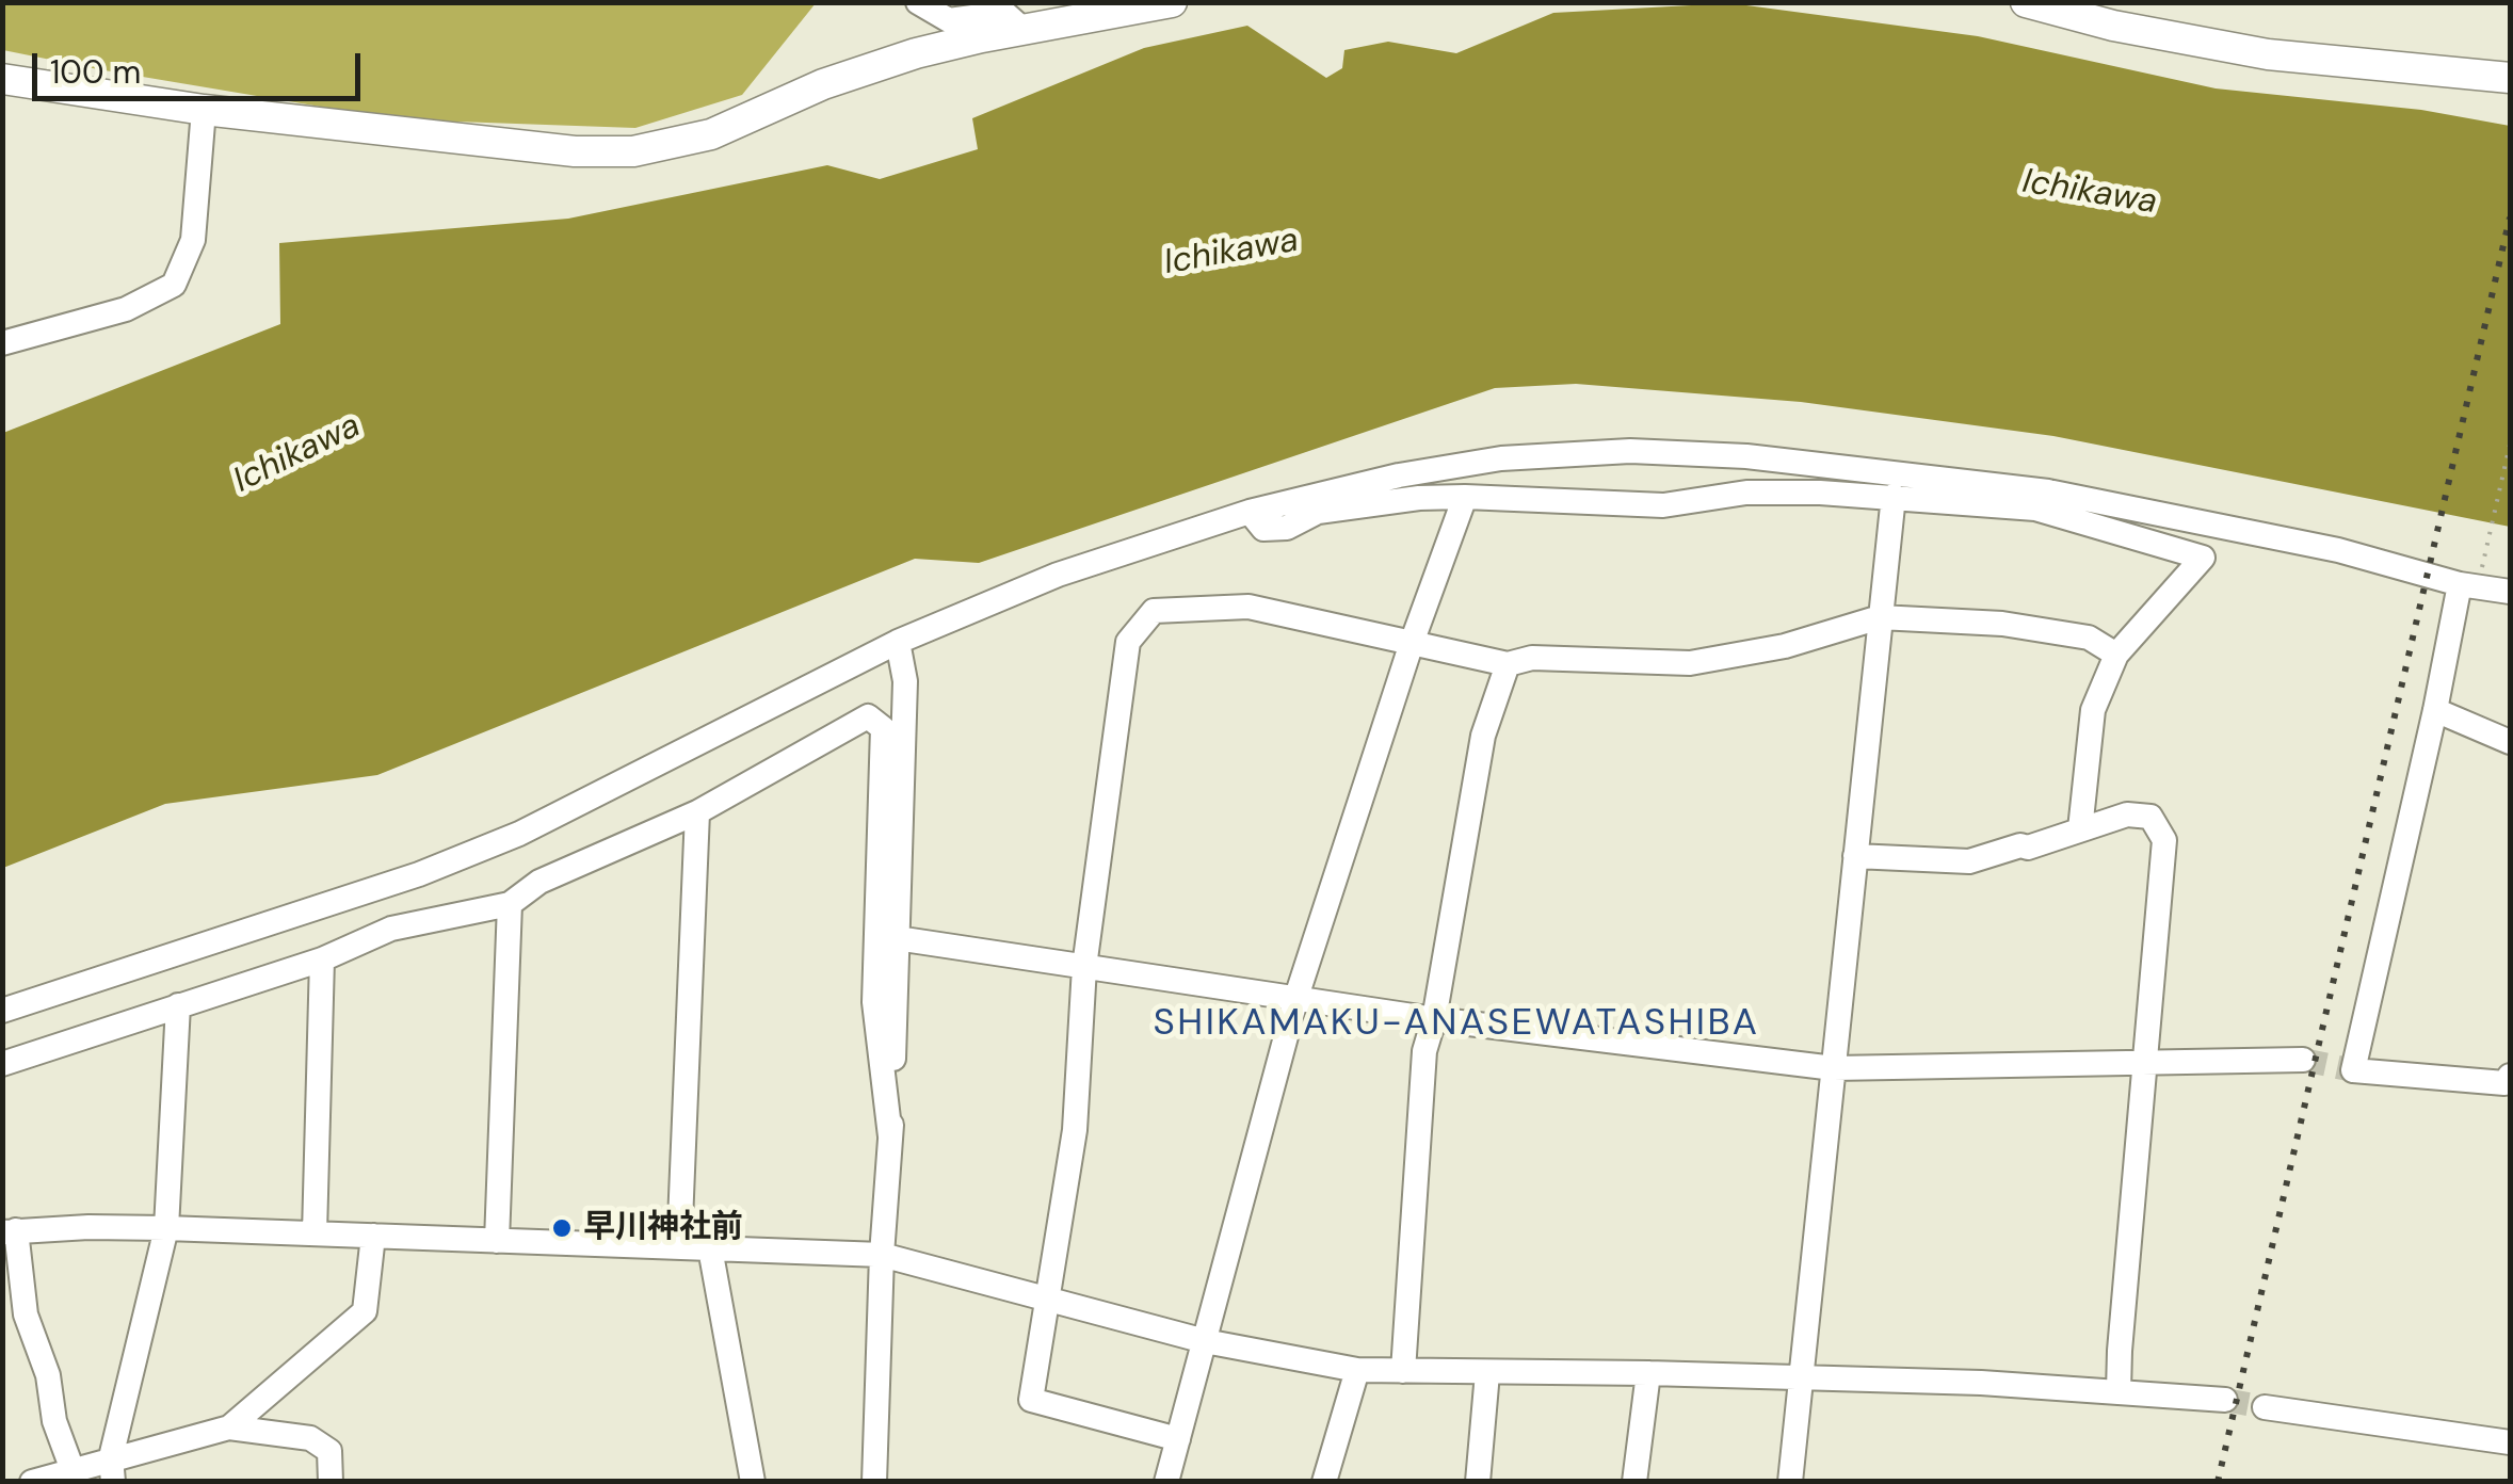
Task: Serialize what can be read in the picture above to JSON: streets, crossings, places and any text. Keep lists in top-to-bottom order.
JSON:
{
  "districts": ["SHIKAMAKU-ANASEWATASHIBA"],
  "water": ["Ichikawa"],
  "places": ["早川神社前"],
  "scale_bar": "100 m"
}
